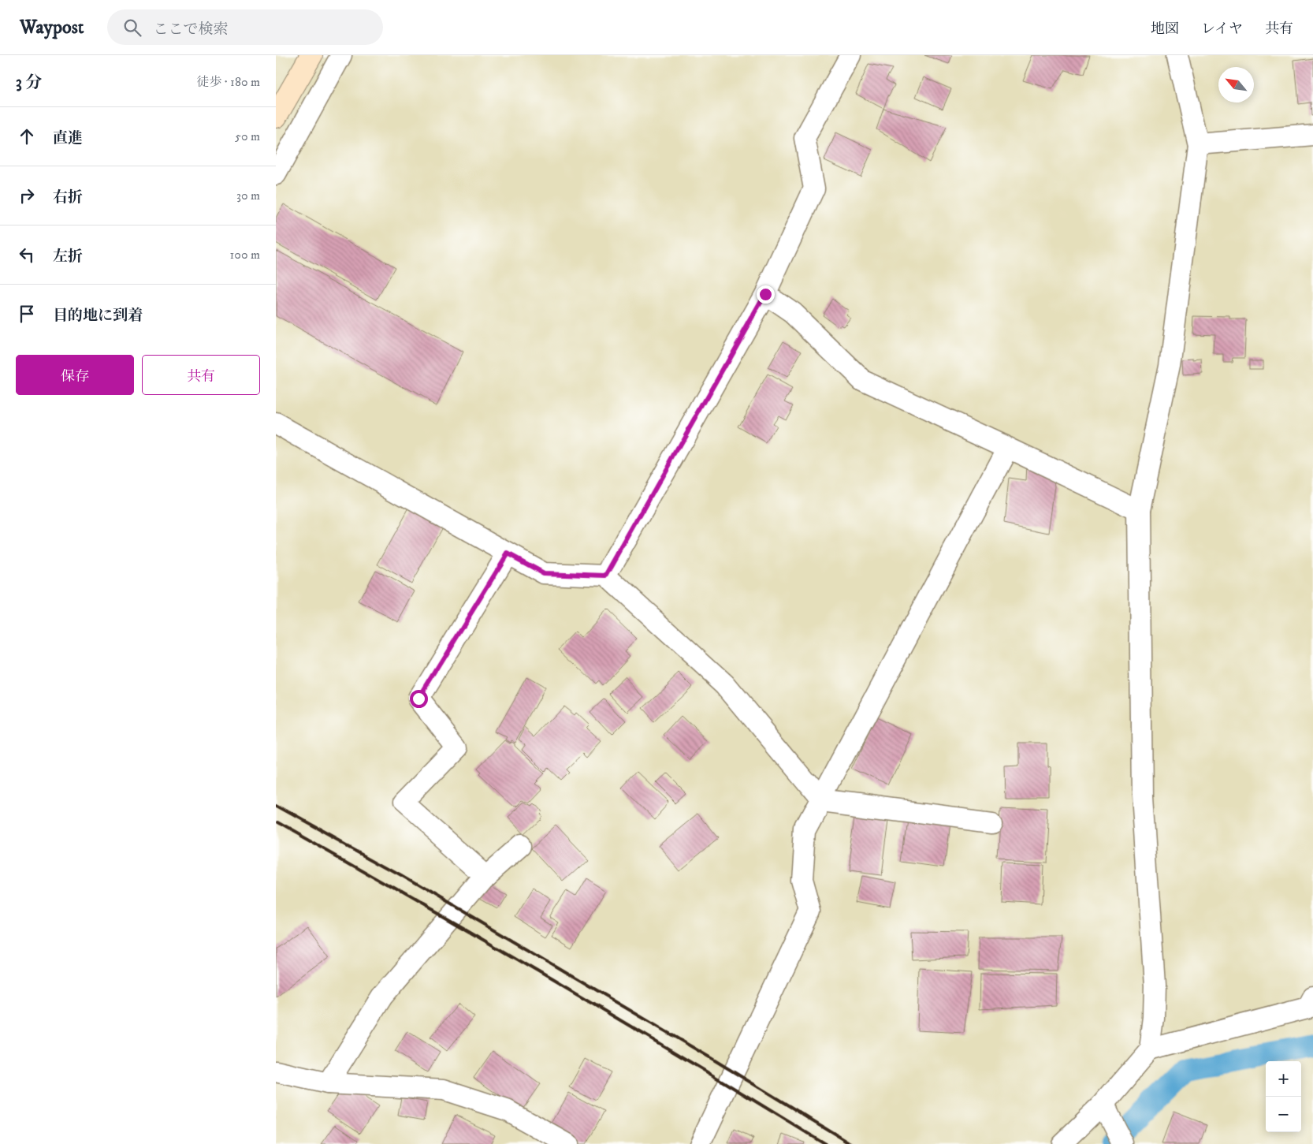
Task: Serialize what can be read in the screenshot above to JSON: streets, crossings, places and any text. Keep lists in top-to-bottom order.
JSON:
{
  "north": "top left",
  "page": {
    "header": "Waypost",
    "search": "ここで検索",
    "nav": ["地図", "レイヤ", "共有"],
    "heading": ["3 分", "徒歩 · 180 m"],
    "list": [
      ["直進", "50 m"],
      ["右折", "30 m"],
      ["左折", "100 m"],
      "目的地に到着"
    ],
    "buttons": ["保存", "共有"],
    "map_buttons": ["+", "−"]
  }
}
